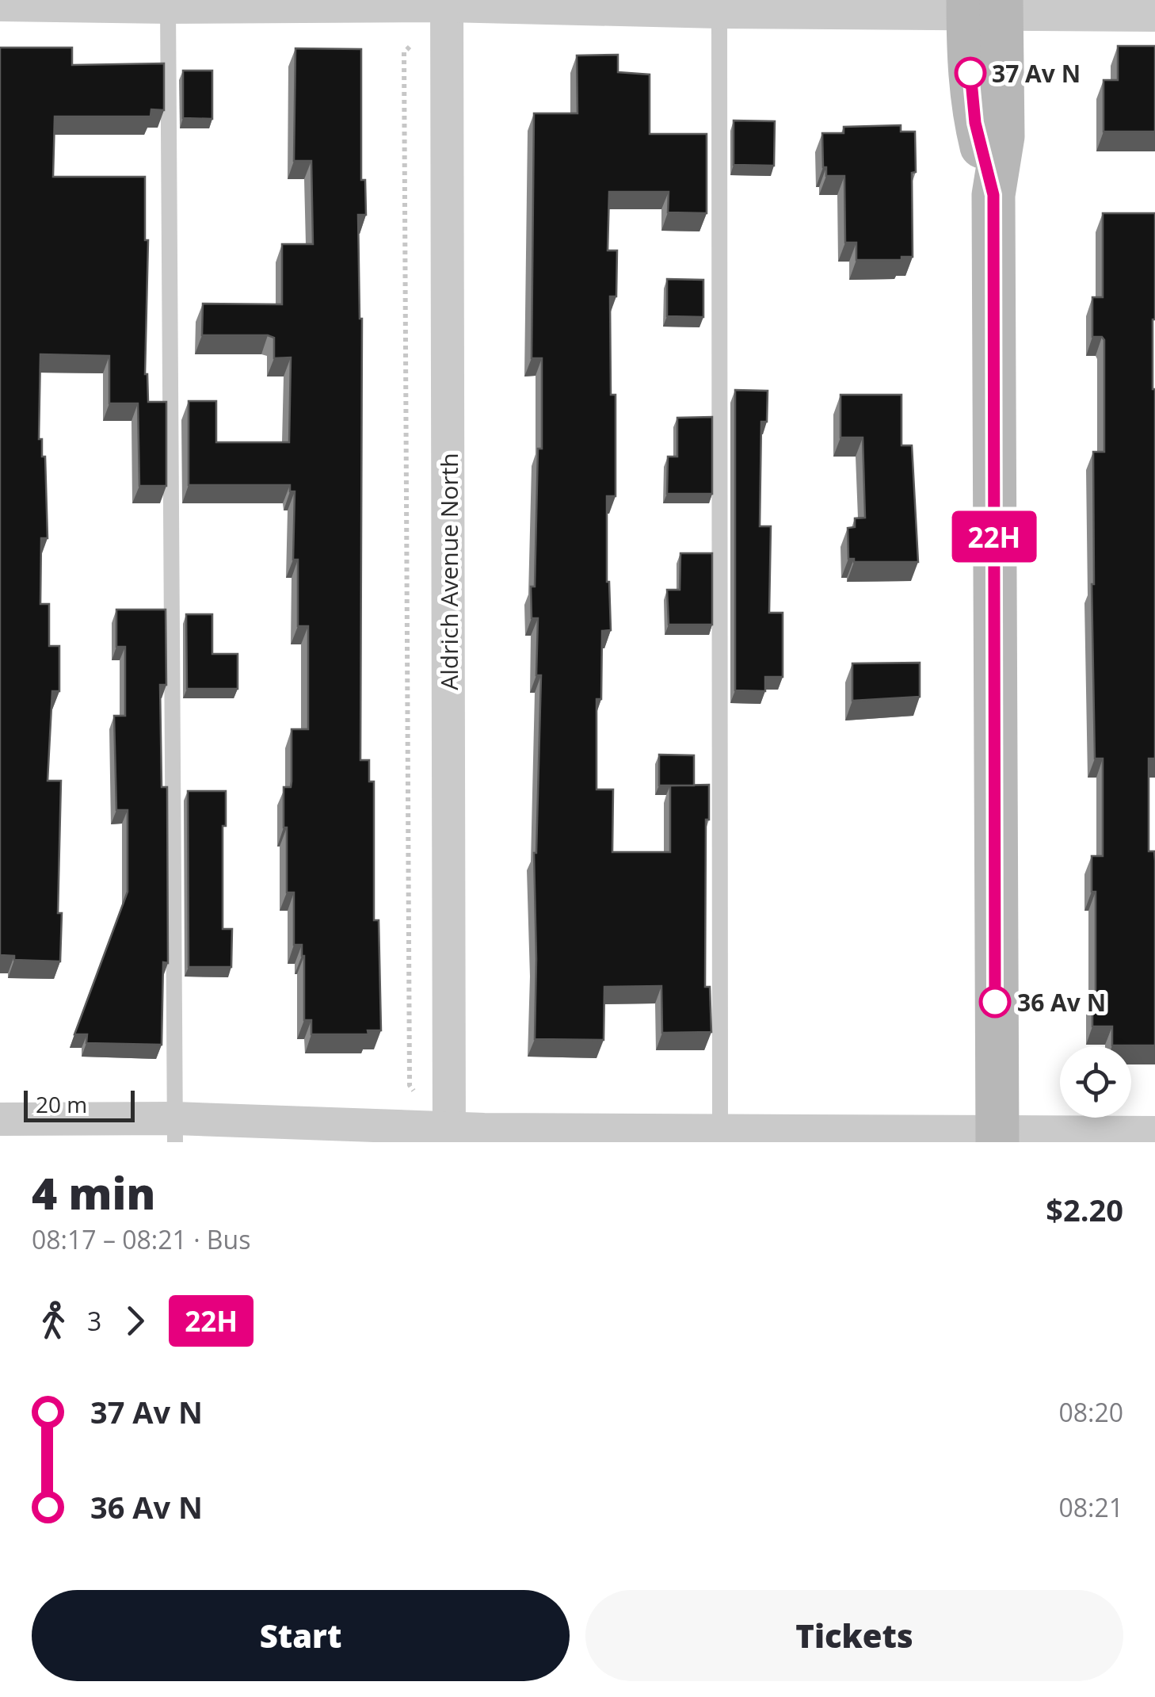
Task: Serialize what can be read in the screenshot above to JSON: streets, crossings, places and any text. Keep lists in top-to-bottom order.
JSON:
{
  "streets": {
    "street": ["Aldrich Avenue North"]
  },
  "places": ["37 Av N", "36 Av N"],
  "lines": ["bus line 22H"],
  "scale_bar": "20 m",
  "page": {
    "on_map": "22H",
    "scale": "20 m",
    "heading": ["4 min", "08:17 – 08:21 · Bus", "$2.20"],
    "legs": ["3", "22H"],
    "list": [
      {
        "name": "37 Av N",
        "value": "08:20"
      },
      {
        "name": "36 Av N",
        "value": "08:21"
      }
    ],
    "buttons": ["Start", "Tickets"]
  }
}
